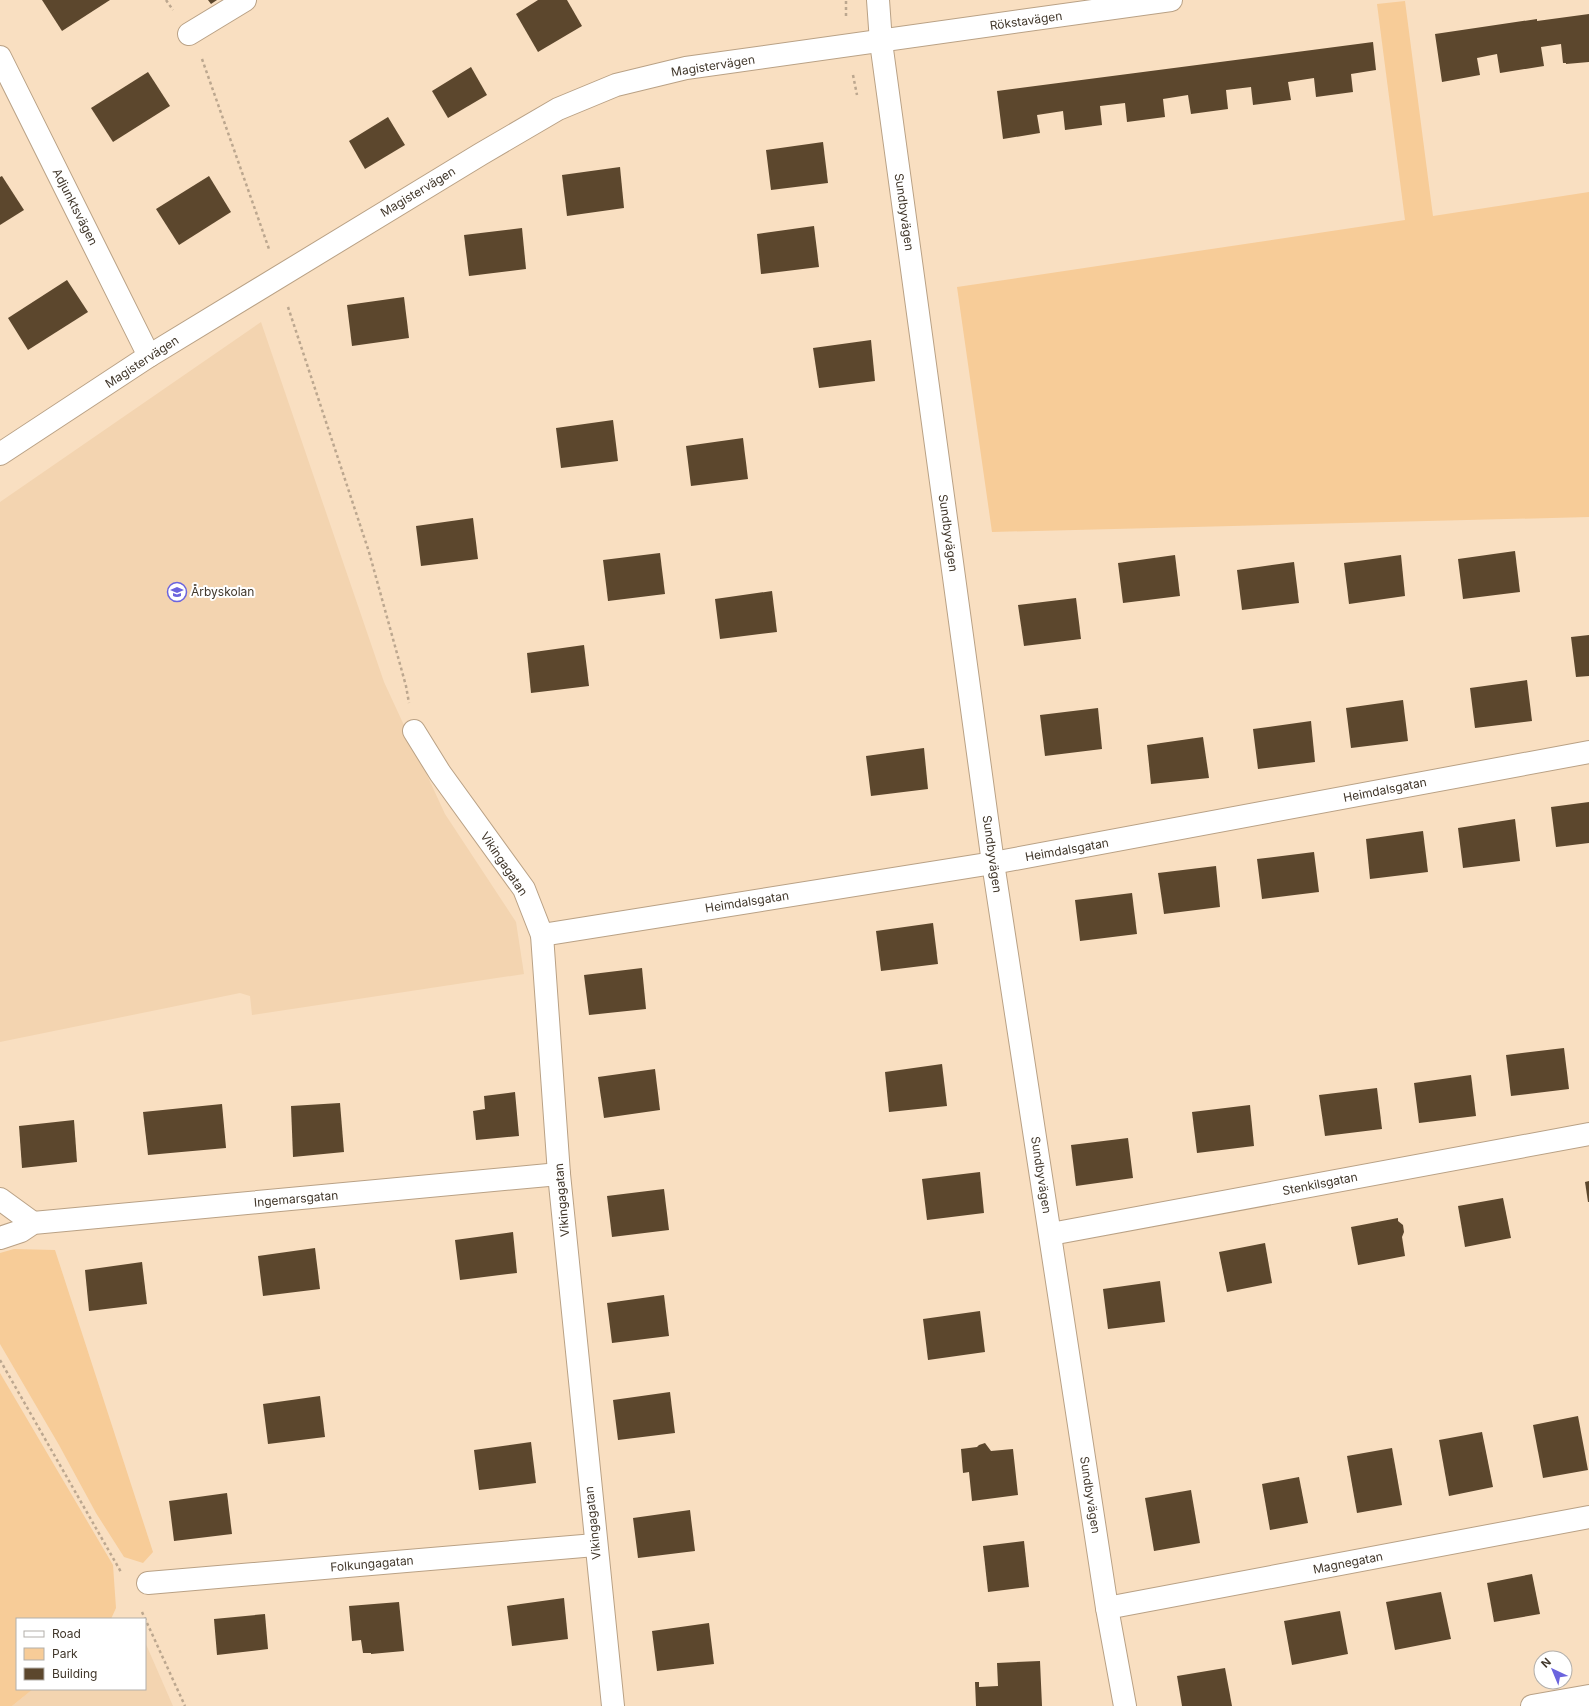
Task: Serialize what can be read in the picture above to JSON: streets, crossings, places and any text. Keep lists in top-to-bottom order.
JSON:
{
  "streets": {
    "street": [
      "Rökstavägen",
      "Magistervägen",
      "Adjunktsvägen",
      "Sundbyvägen",
      "Heimdalsgatan",
      "Vikingagatan",
      "Stenkilsgatan",
      "Ingemarsgatan",
      "Magnegatan",
      "Folkungagatan"
    ]
  },
  "crossings": [
    ["Rökstavägen", "Magistervägen"],
    ["Rökstavägen", "Sundbyvägen"],
    ["Magistervägen", "Adjunktsvägen"],
    ["Magistervägen", "Sundbyvägen"],
    ["Sundbyvägen", "Heimdalsgatan"],
    ["Sundbyvägen", "Stenkilsgatan"],
    ["Sundbyvägen", "Magnegatan"],
    ["Heimdalsgatan", "Vikingagatan"],
    ["Vikingagatan", "Ingemarsgatan"],
    ["Vikingagatan", "Folkungagatan"]
  ],
  "places": {
    "school or university": ["Årbyskolan"]
  },
  "legend": ["Road", "Park", "Building"],
  "north": "top left"
}
